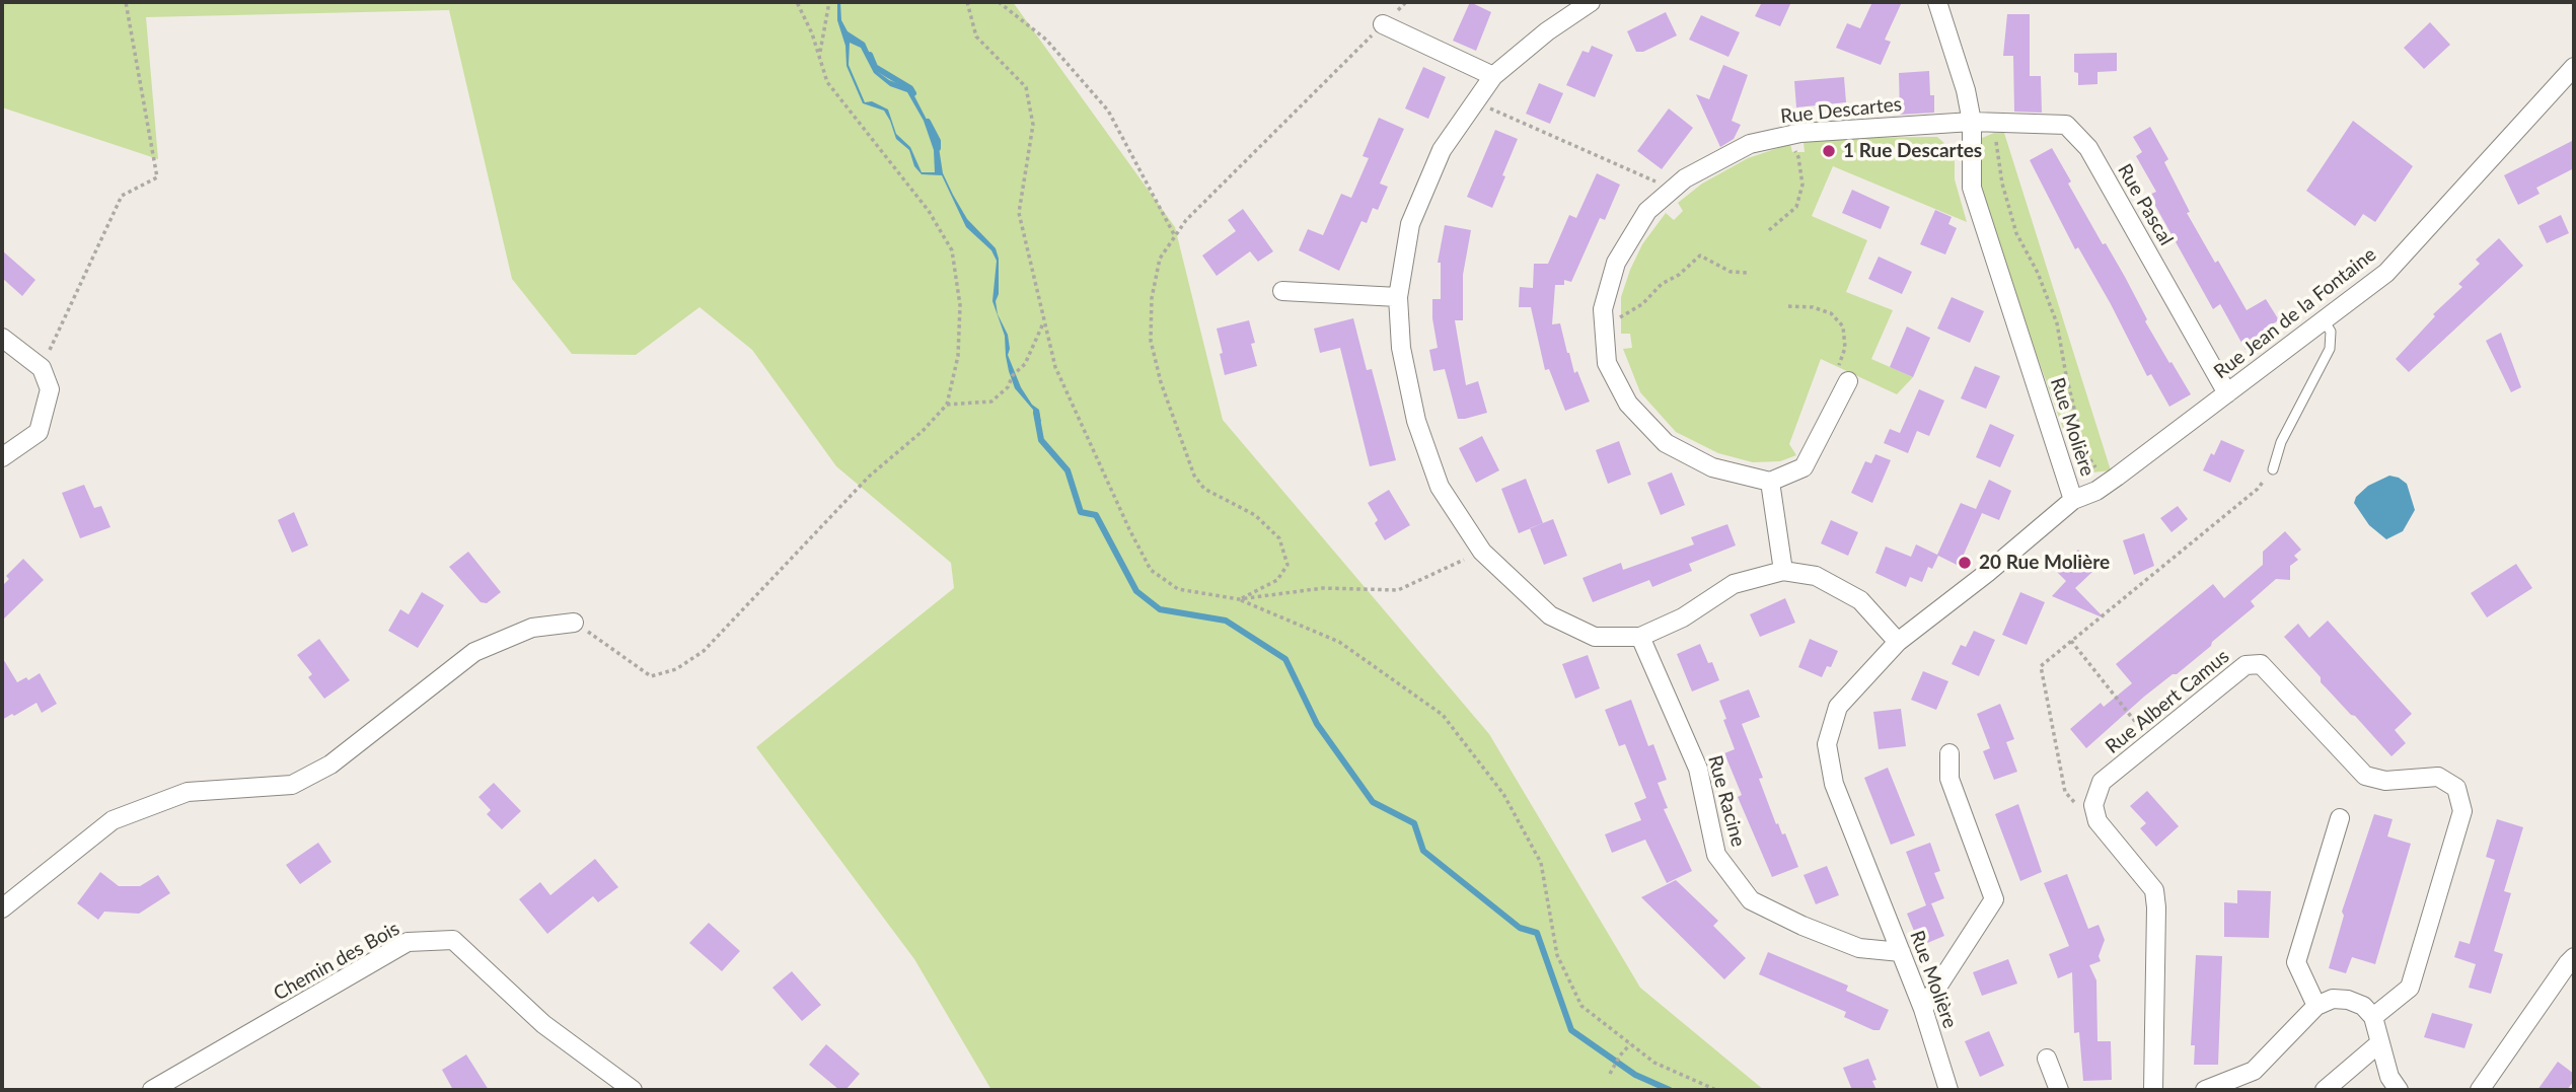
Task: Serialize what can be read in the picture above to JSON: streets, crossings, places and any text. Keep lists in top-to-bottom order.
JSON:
{
  "streets": {
    "street": [
      "Rue Descartes",
      "Rue Pascal",
      "Rue Jean de la Fontaine",
      "Rue Molière",
      "Rue Albert Camus",
      "Rue Racine",
      "Chemin des Bois"
    ]
  },
  "crossings": [
    ["Rue Descartes", "Rue Pascal"],
    ["Rue Descartes", "Rue Molière"],
    ["Rue Pascal", "Rue Jean de la Fontaine"],
    ["Rue Pascal", "Rue Molière"],
    ["Rue Jean de la Fontaine", "Rue Molière"],
    ["Rue Molière", "Rue Racine"]
  ],
  "places": ["1 Rue Descartes", "20 Rue Molière"]
}
